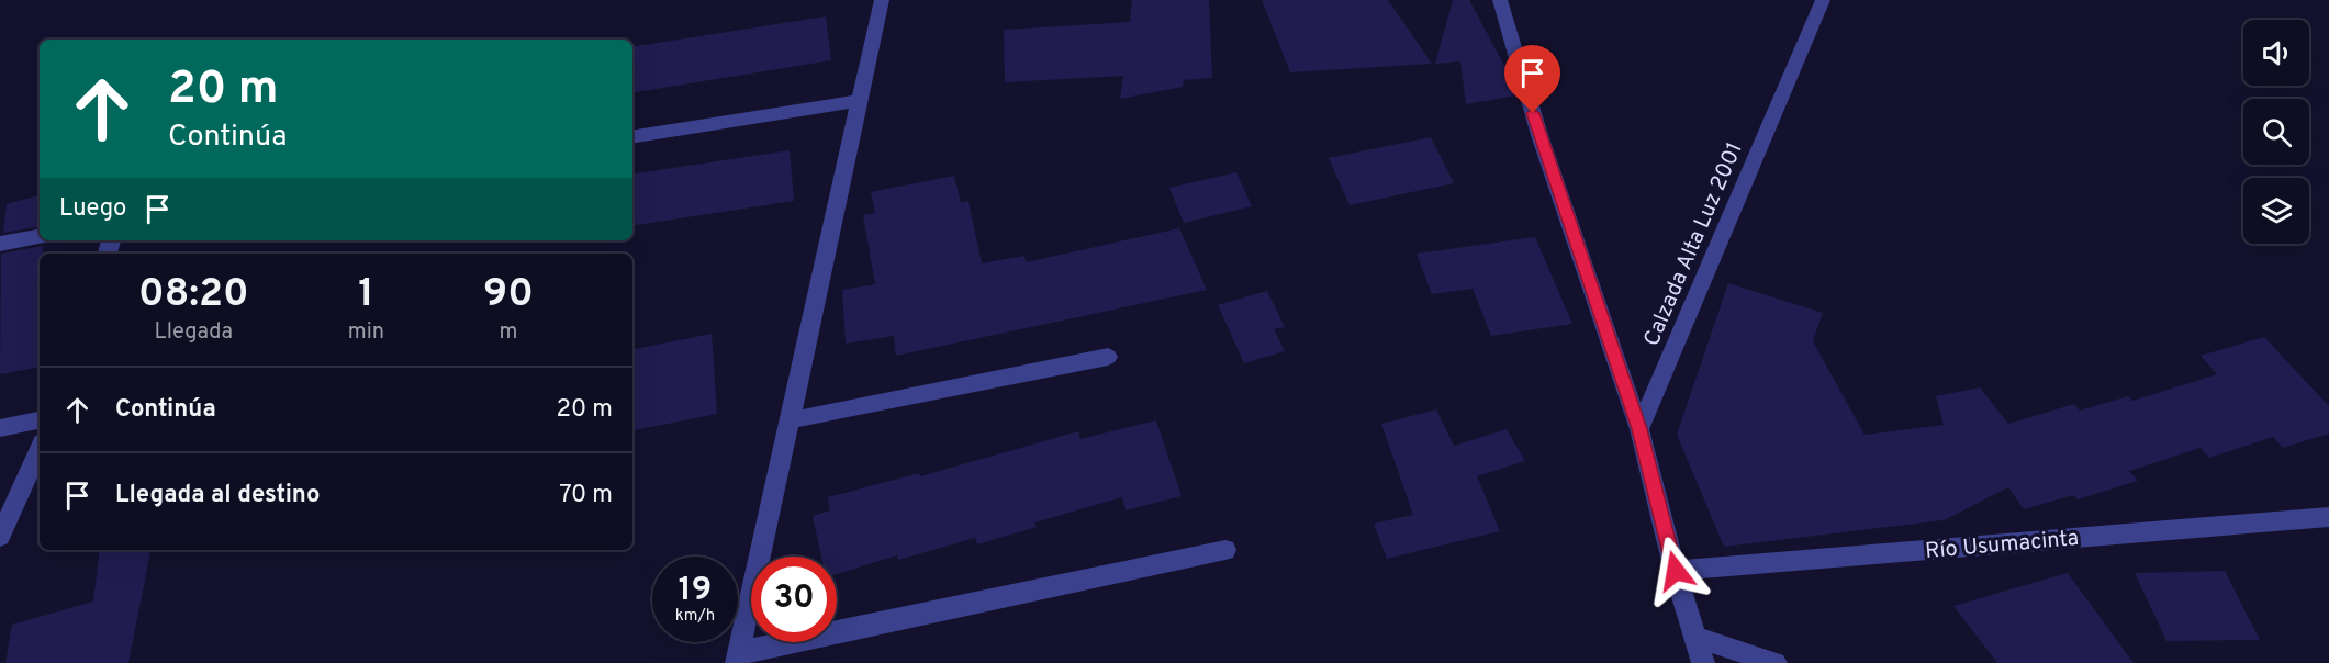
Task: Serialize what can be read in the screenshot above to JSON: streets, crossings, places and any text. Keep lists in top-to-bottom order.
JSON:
{
  "streets": {
    "street": ["Calzada Alta Luz 2001", "Río Usumacinta"]
  },
  "page": {
    "turn": ["20 m", "Continúa"],
    "then": "Luego",
    "eta": [
      "08:20",
      "Llegada",
      "1",
      "min",
      "90",
      "m"
    ],
    "list": [
      {
        "name": "Continúa",
        "value": "20 m"
      },
      {
        "name": "Llegada al destino",
        "value": "70 m"
      }
    ],
    "speed": "19 km/h",
    "limit": "30"
  }
}
